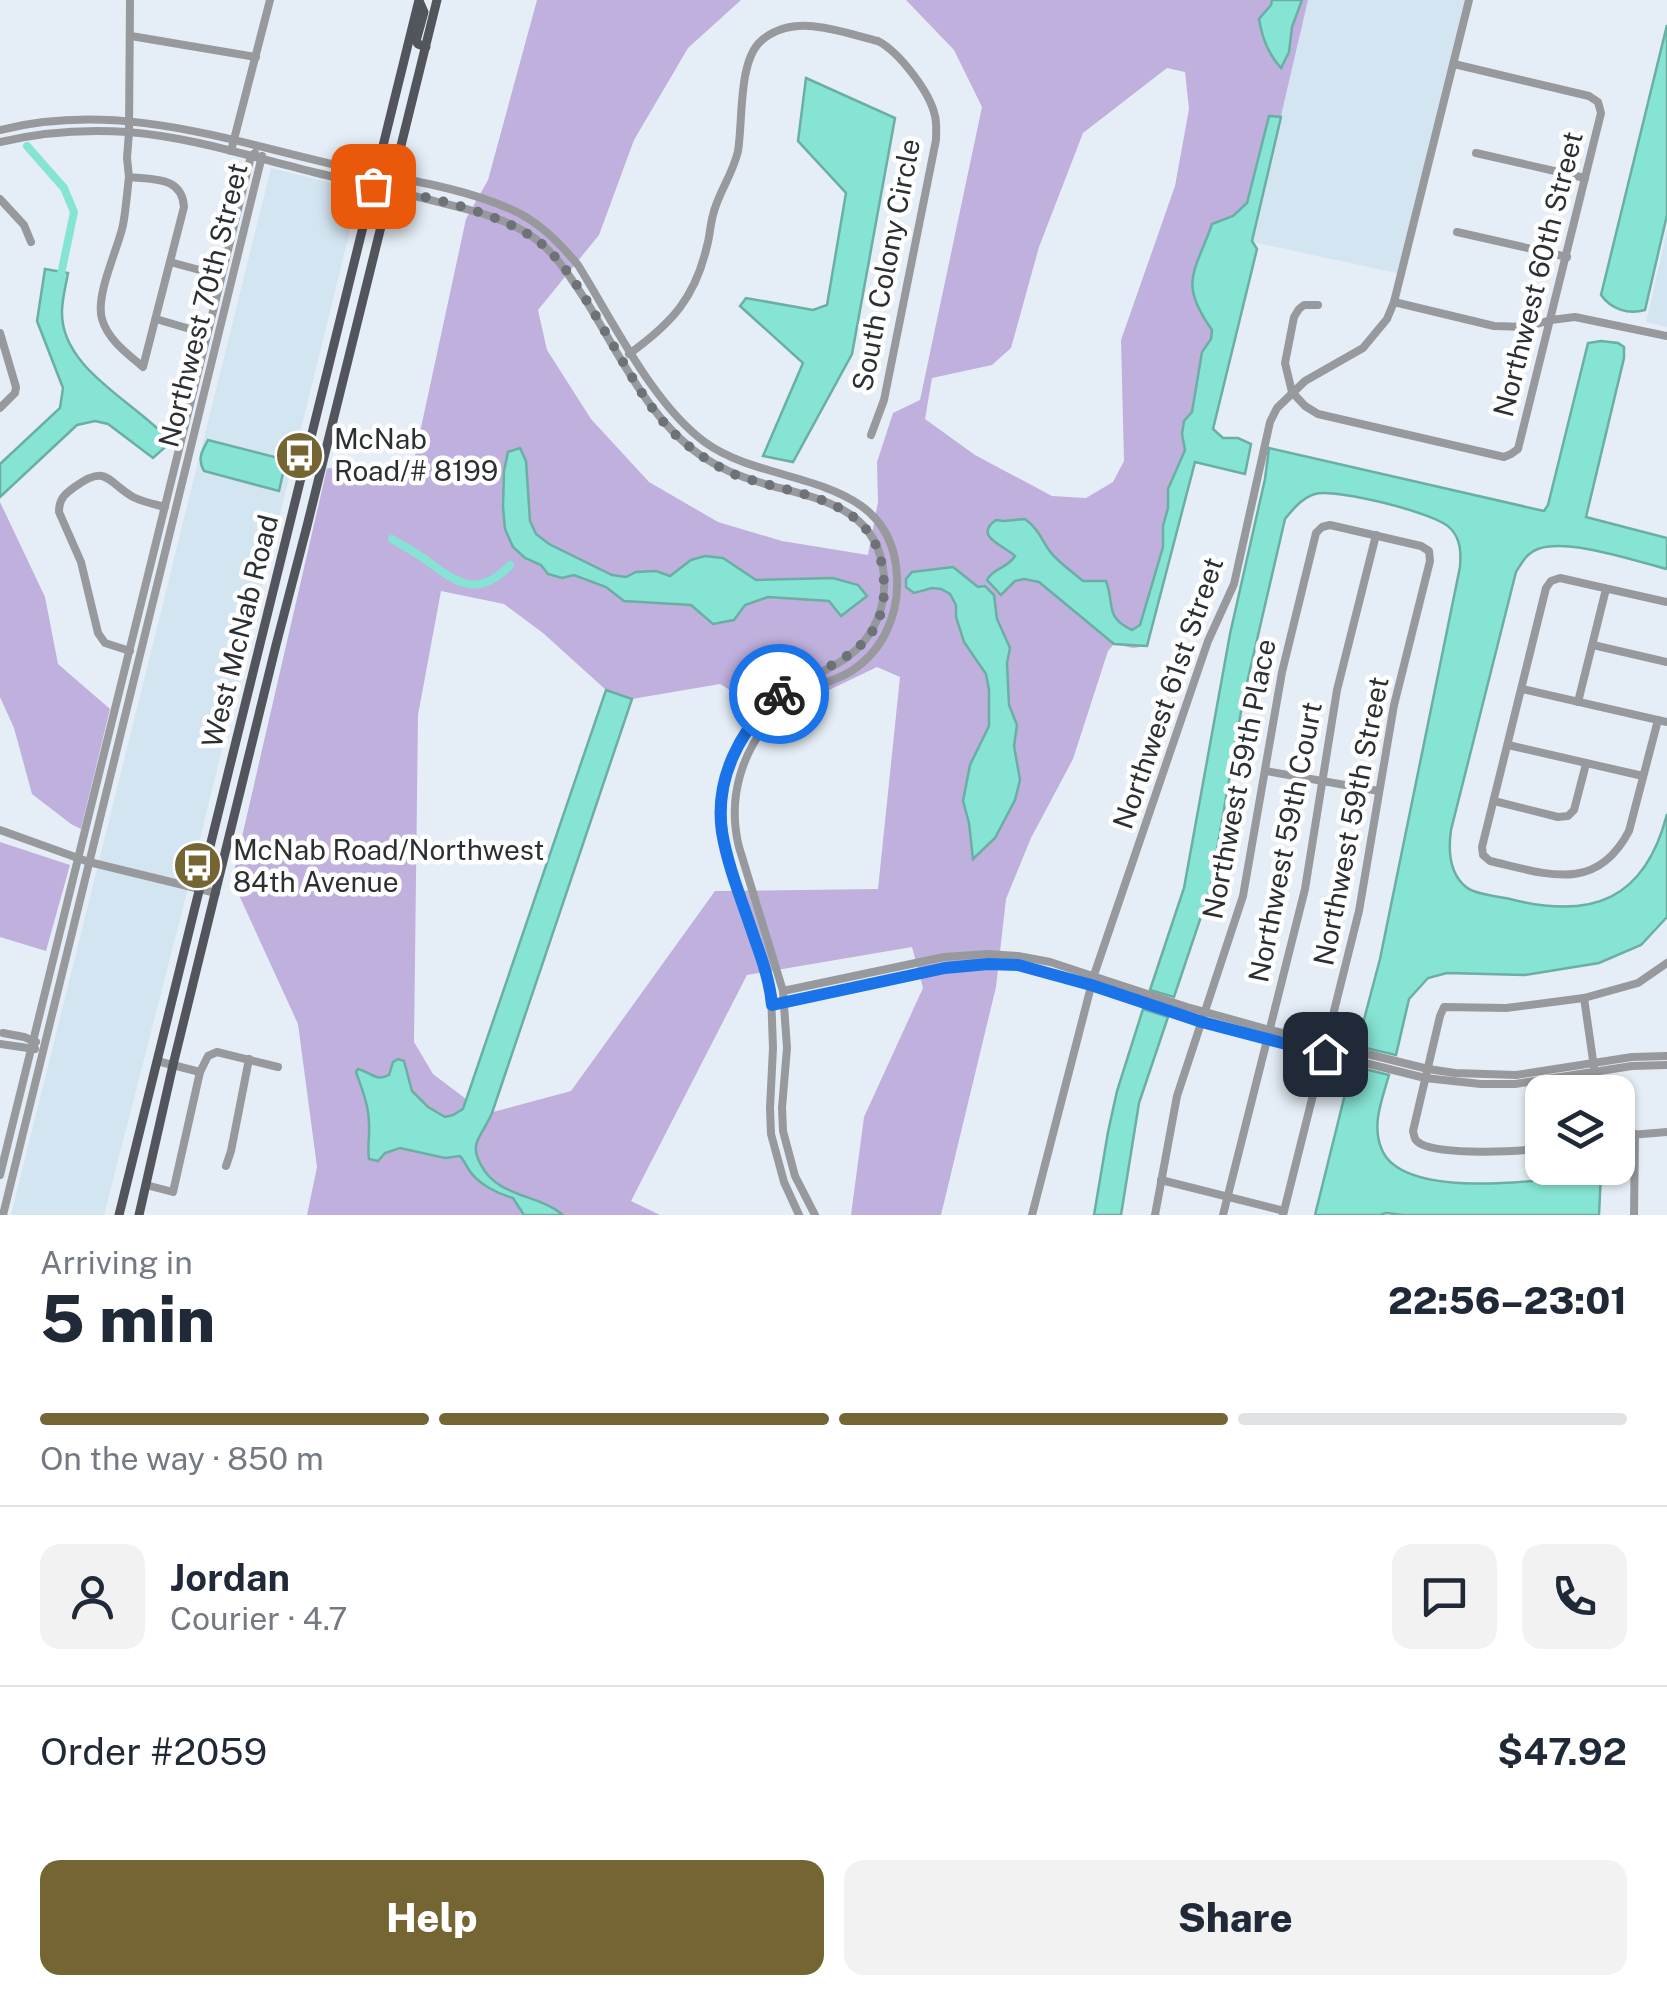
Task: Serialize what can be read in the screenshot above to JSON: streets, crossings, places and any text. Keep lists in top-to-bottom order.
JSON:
{
  "streets": {
    "main road": ["West McNab Road"],
    "street": [
      "South Colony Circle",
      "Northwest 60th Street",
      "Northwest 70th Street",
      "Northwest 61st Street",
      "Northwest 59th Place",
      "Northwest 59th Street",
      "Northwest 59th Court"
    ]
  },
  "crossings": [
    ["Northwest 60th Street", "Northwest 61st Street"],
    ["Northwest 59th Place", "Northwest 59th Street"],
    ["Northwest 59th Place", "Northwest 59th Court"],
    ["Northwest 59th Street", "Northwest 59th Court"]
  ],
  "places": {
    "bus stop": ["McNab Road/# 8199", "McNab Road/Northwest 84th Avenue"]
  },
  "page": {
    "heading": ["5 min", "Arriving in", "22:56–23:01"],
    "panel": [
      "Jordan",
      "Courier · 4.7",
      "Order #2059",
      "$47.92"
    ],
    "bar": "On the way · 850 m",
    "buttons": ["Help", "Share"]
  }
}
